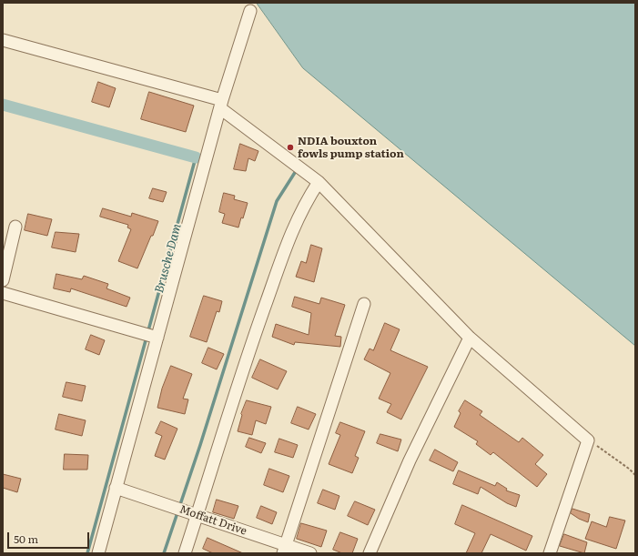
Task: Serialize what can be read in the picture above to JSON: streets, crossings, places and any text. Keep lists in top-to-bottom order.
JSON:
{
  "streets": {
    "street": ["Moffatt Drive"]
  },
  "water": ["Brusche Dam"],
  "places": ["NDIA bouxton fowls pump station"],
  "scale_bar": "50 m"
}
